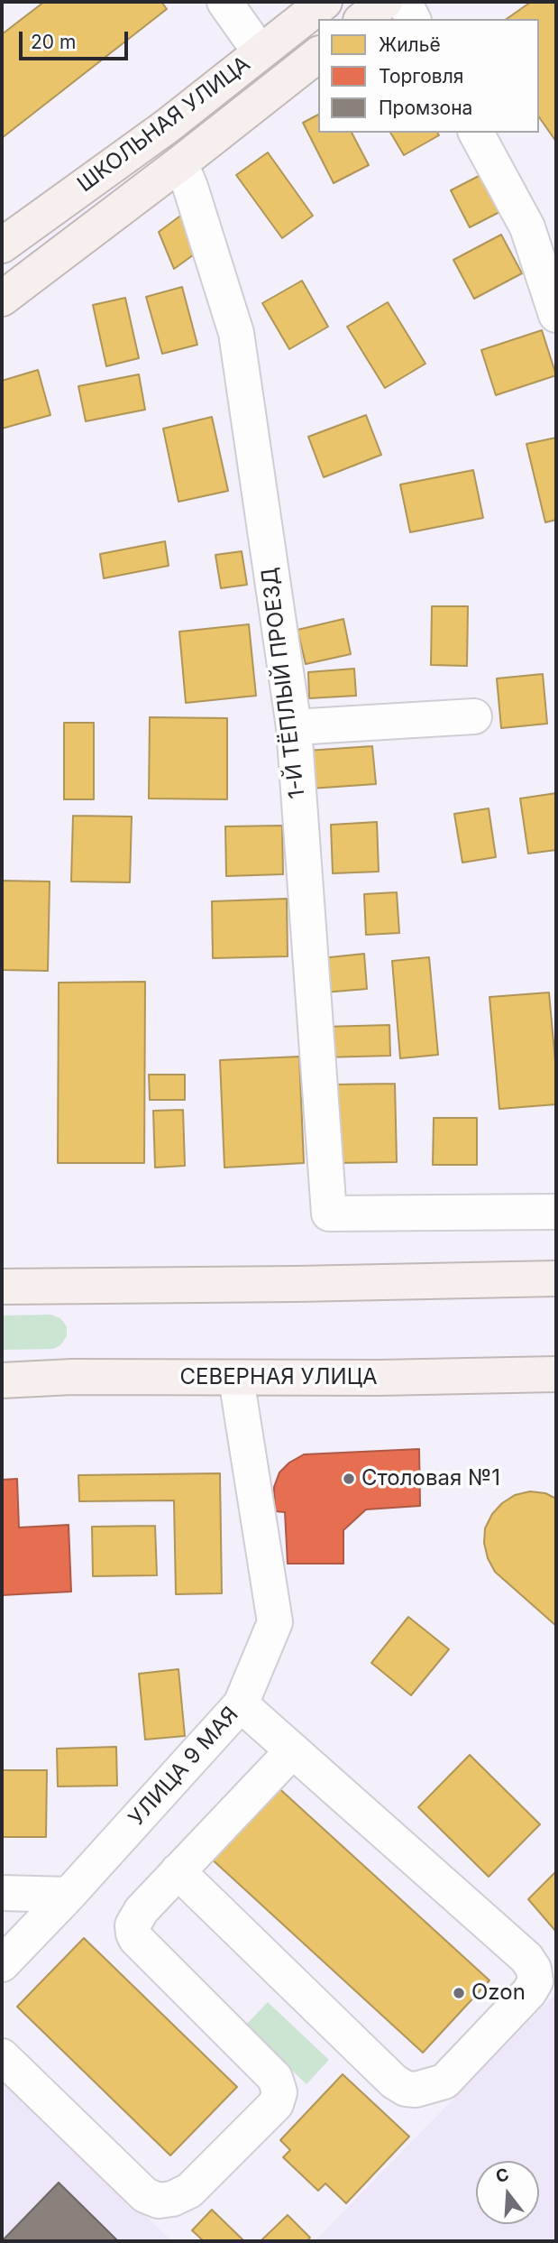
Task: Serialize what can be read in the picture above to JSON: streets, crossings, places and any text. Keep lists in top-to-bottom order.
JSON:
{
  "streets": {
    "main road": ["ШКОЛЬНАЯ УЛИЦА", "СЕВЕРНАЯ УЛИЦА"],
    "street": ["1-Й ТЁПЛЫЙ ПРОЕЗД", "УЛИЦА 9 МАЯ"]
  },
  "crossings": [
    ["ШКОЛЬНАЯ УЛИЦА", "1-Й ТЁПЛЫЙ ПРОЕЗД"],
    ["СЕВЕРНАЯ УЛИЦА", "УЛИЦА 9 МАЯ"]
  ],
  "places": ["Столовая №1", "Ozon"],
  "legend": ["Жильё", "Торговля", "Промзона"],
  "scale_bar": "20 m",
  "north": "top"
}
